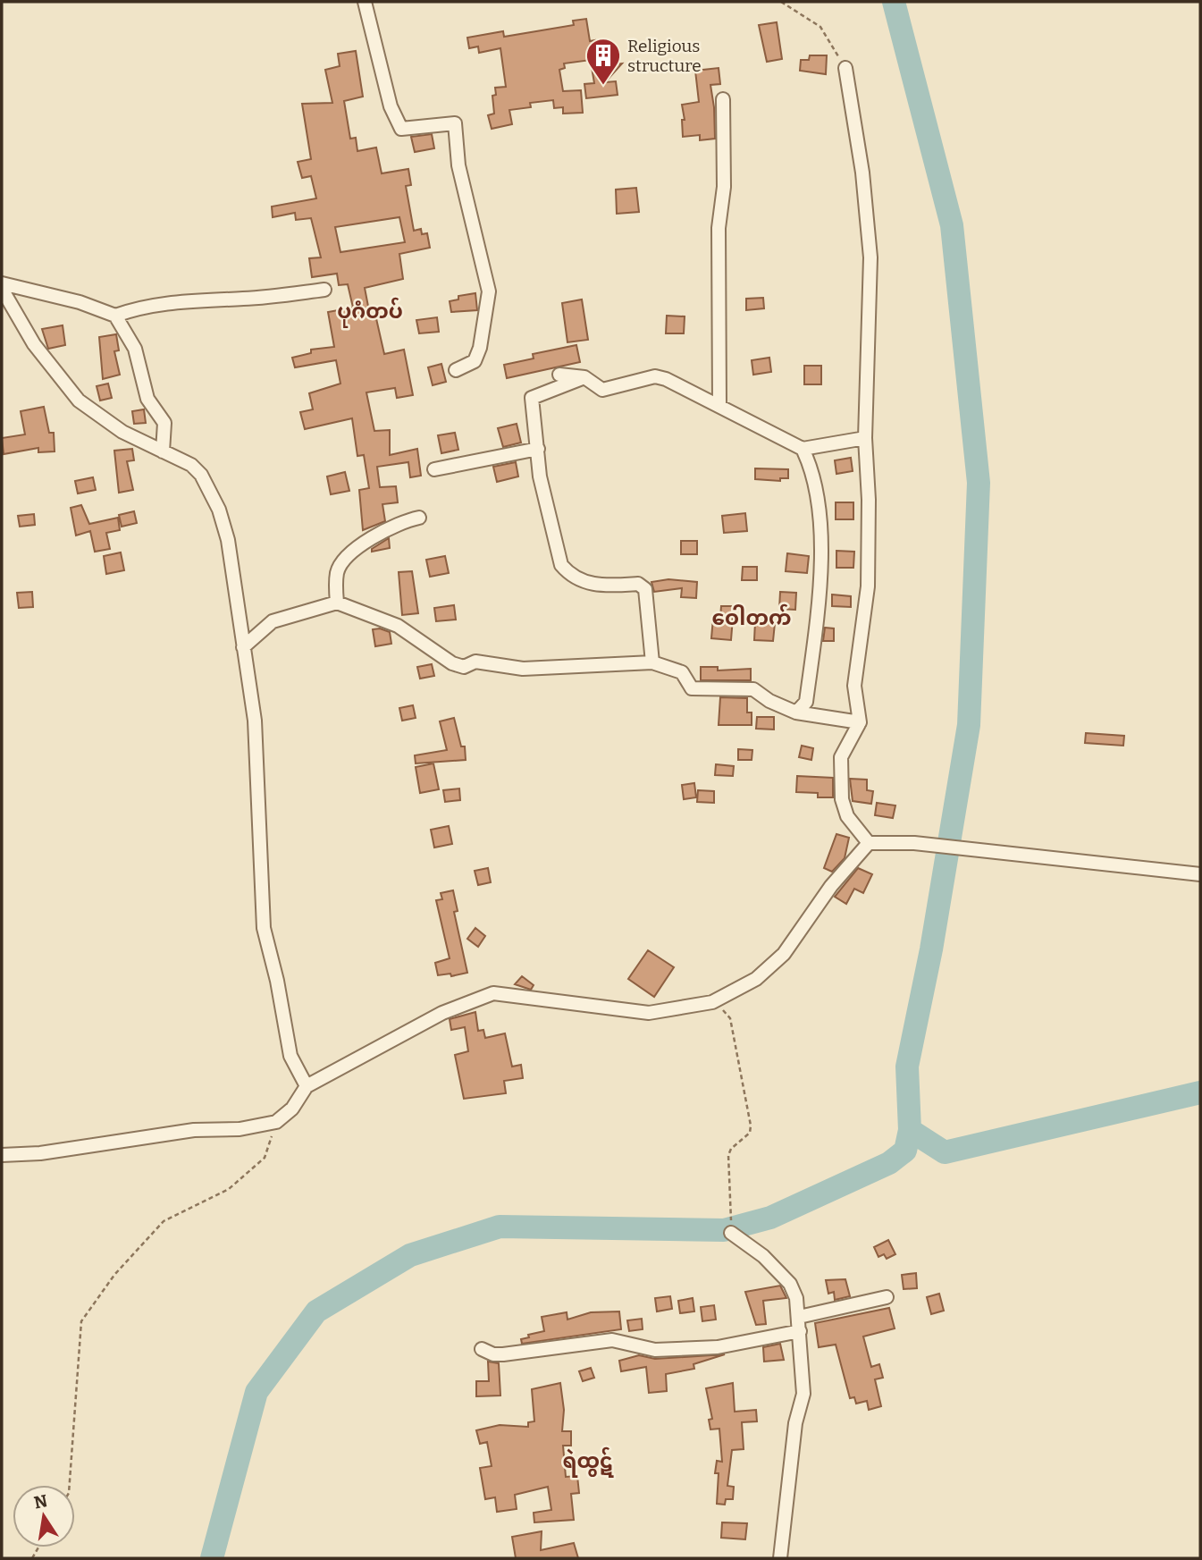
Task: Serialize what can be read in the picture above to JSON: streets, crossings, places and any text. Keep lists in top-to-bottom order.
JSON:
{
  "districts": ["ပုဂံတပ်", "ဝေါတက်", "ရဲထွဋ်"],
  "places": {
    "building": ["Religious structure"]
  },
  "north": "top"
}
